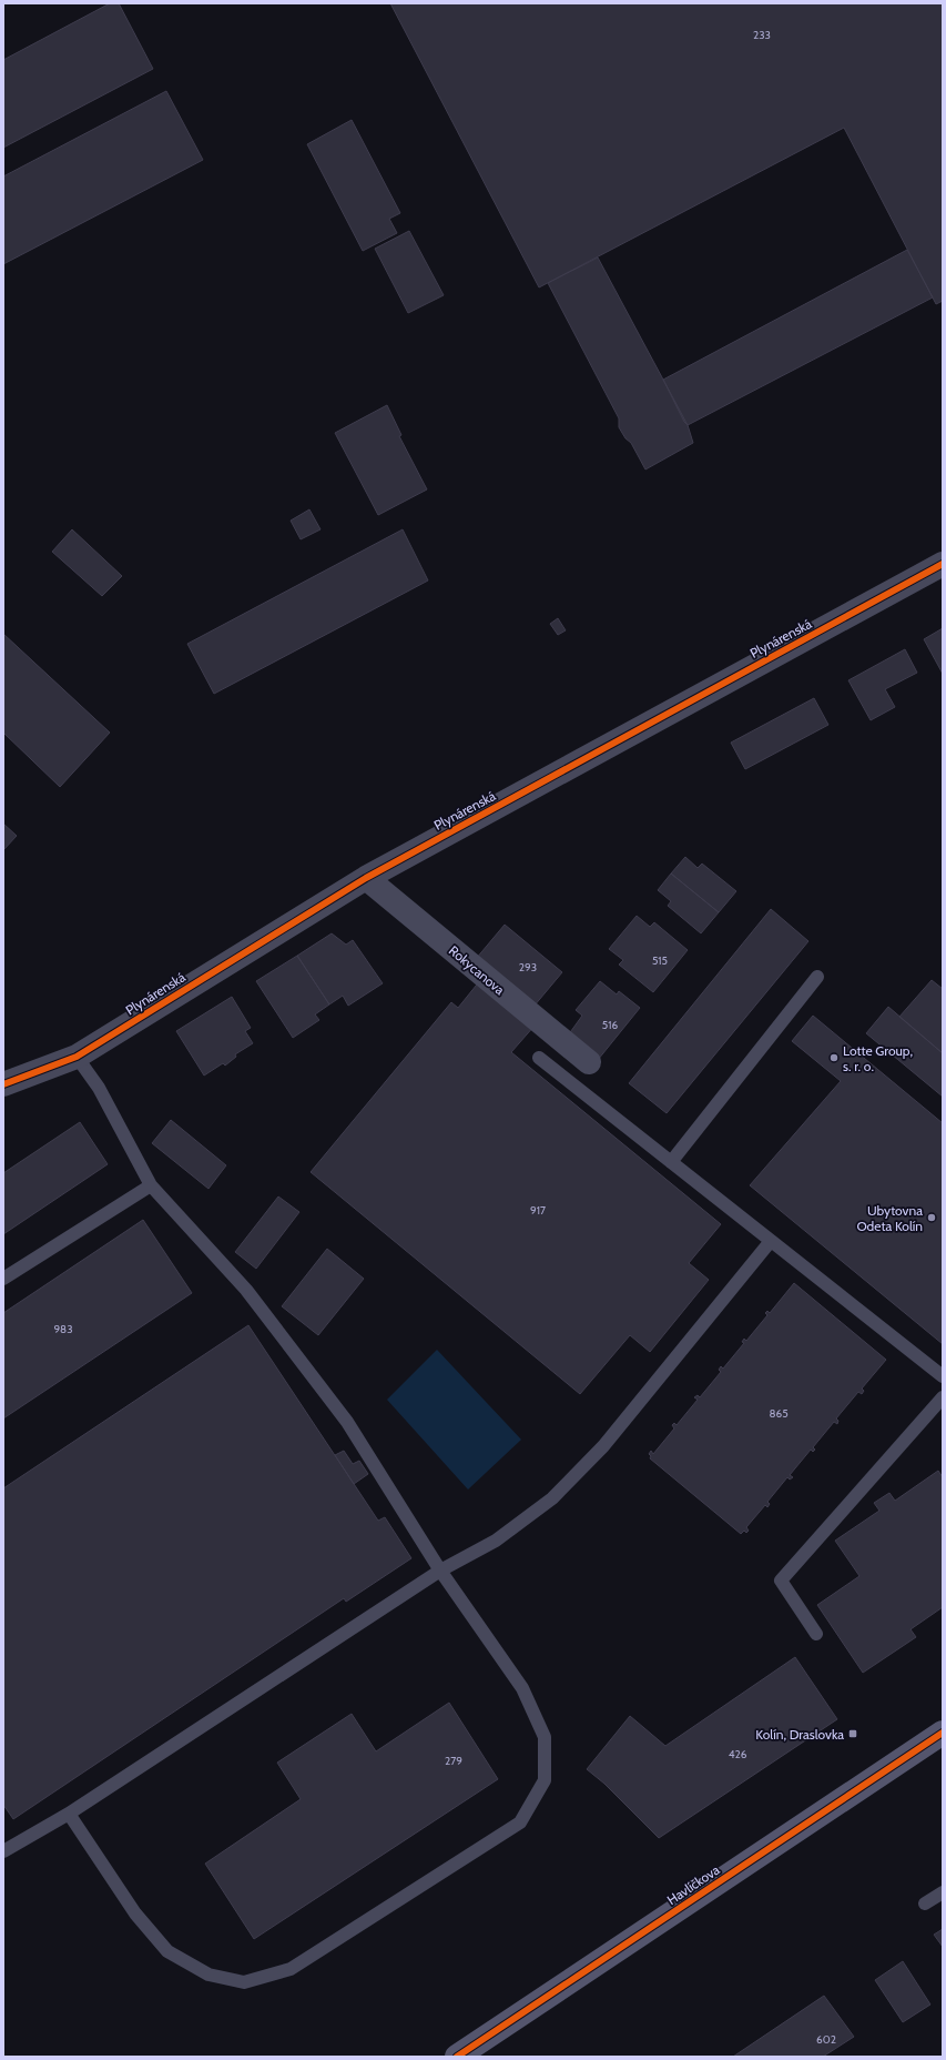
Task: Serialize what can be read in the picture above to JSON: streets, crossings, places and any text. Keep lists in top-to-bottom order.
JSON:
{
  "streets": {
    "street": ["Plynárenská", "Rokycanova", "Havlíčkova"]
  },
  "crossings": [
    ["Plynárenská", "Rokycanova"]
  ],
  "places": {
    "other": ["Lotte Group, s. r. o.", "Ubytovna Odeta Kolín"],
    "transit": ["Kolín, Draslovka"]
  },
  "house_numbers": [
    "233",
    "515",
    "293",
    "516",
    "917",
    "983",
    "865",
    "426",
    "279",
    "602"
  ]
}
